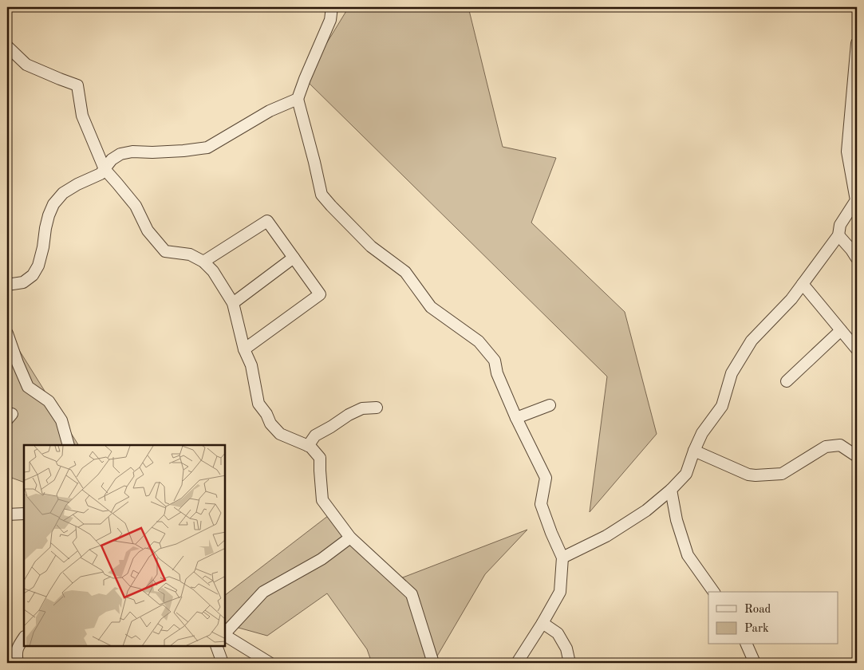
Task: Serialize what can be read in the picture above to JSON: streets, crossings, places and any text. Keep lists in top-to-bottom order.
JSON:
{
  "legend": ["Road", "Park"]
}
